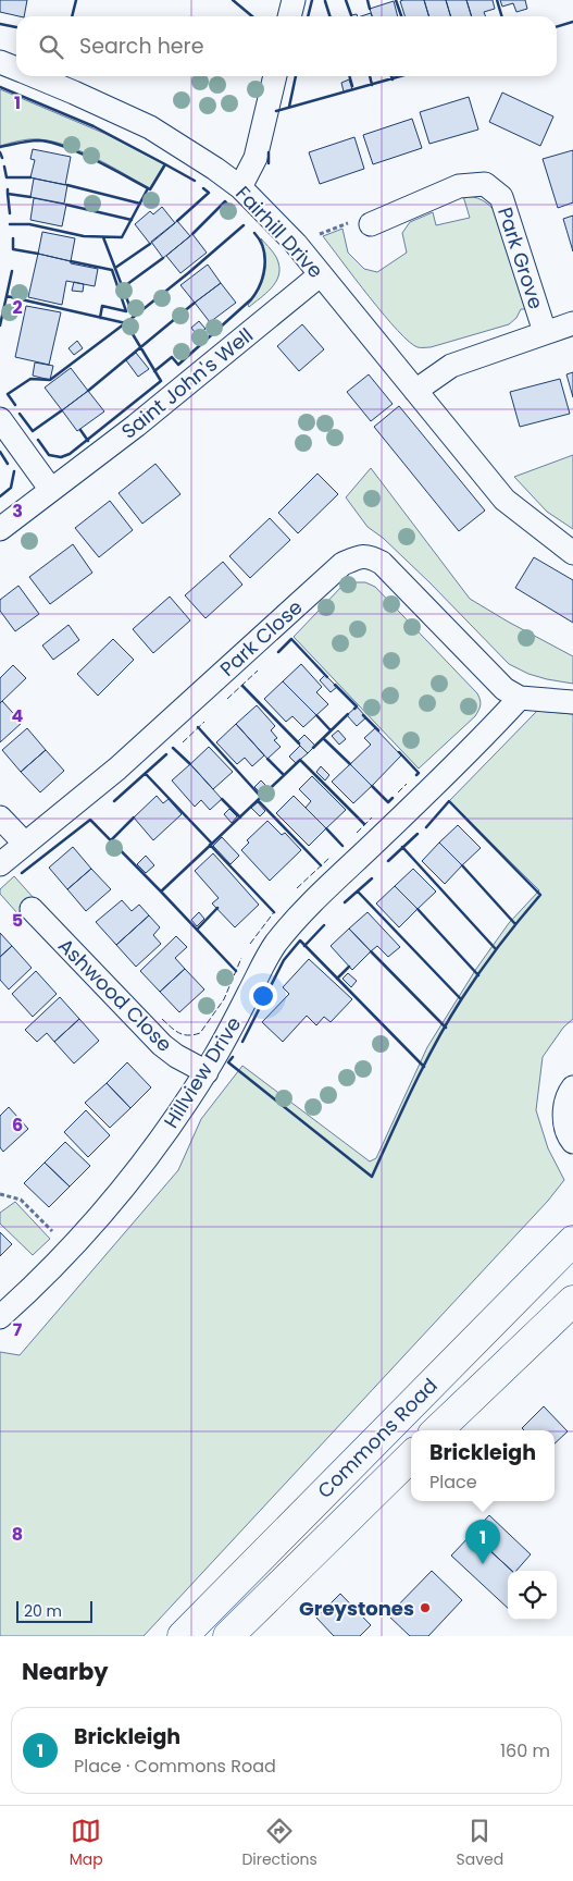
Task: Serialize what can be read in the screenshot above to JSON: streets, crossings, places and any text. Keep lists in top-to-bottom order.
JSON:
{
  "streets": {
    "highway": ["Commons Road"],
    "street": [
      "Fairhill Drive",
      "Park Grove",
      "Saint John's Well",
      "Park Close",
      "Ashwood Close",
      "Hillview Drive"
    ]
  },
  "crossings": [
    ["Fairhill Drive", "Saint John's Well"],
    ["Park Close", "Hillview Drive"],
    ["Ashwood Close", "Hillview Drive"]
  ],
  "places": ["Greystones"],
  "scale_bar": "20 m",
  "page": {
    "search": "Search here",
    "popup": ["Brickleigh", "Place"],
    "pins": "1",
    "scale": "20 m",
    "heading": "Nearby",
    "list": [
      {
        "mark": "1",
        "name": "Brickleigh",
        "note": "Place · Commons Road",
        "value": "160 m"
      }
    ],
    "nav": ["Map", "Directions", "Saved"]
  },
  "grid": {
    "rows": [
      "1",
      "2",
      "3",
      "4",
      "5",
      "6",
      "7",
      "8"
    ]
  }
}
